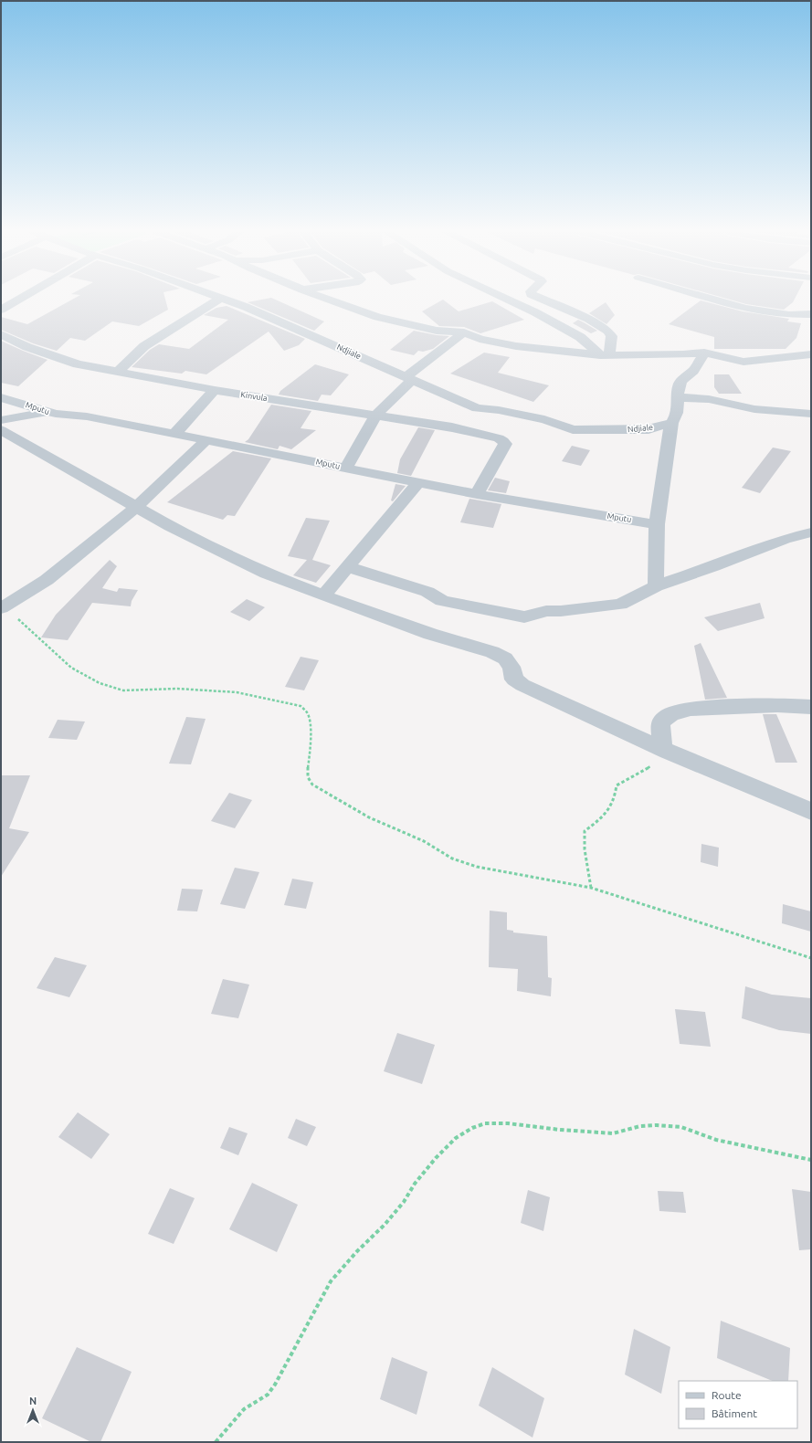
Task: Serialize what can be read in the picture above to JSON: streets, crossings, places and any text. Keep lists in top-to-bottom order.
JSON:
{
  "streets": {
    "street": ["Ndjiale", "Kinvula", "Mputu"]
  },
  "crossings": [
    ["Kinvula", "Mputu"]
  ],
  "legend": ["Route", "Bâtiment"],
  "north": "top"
}
